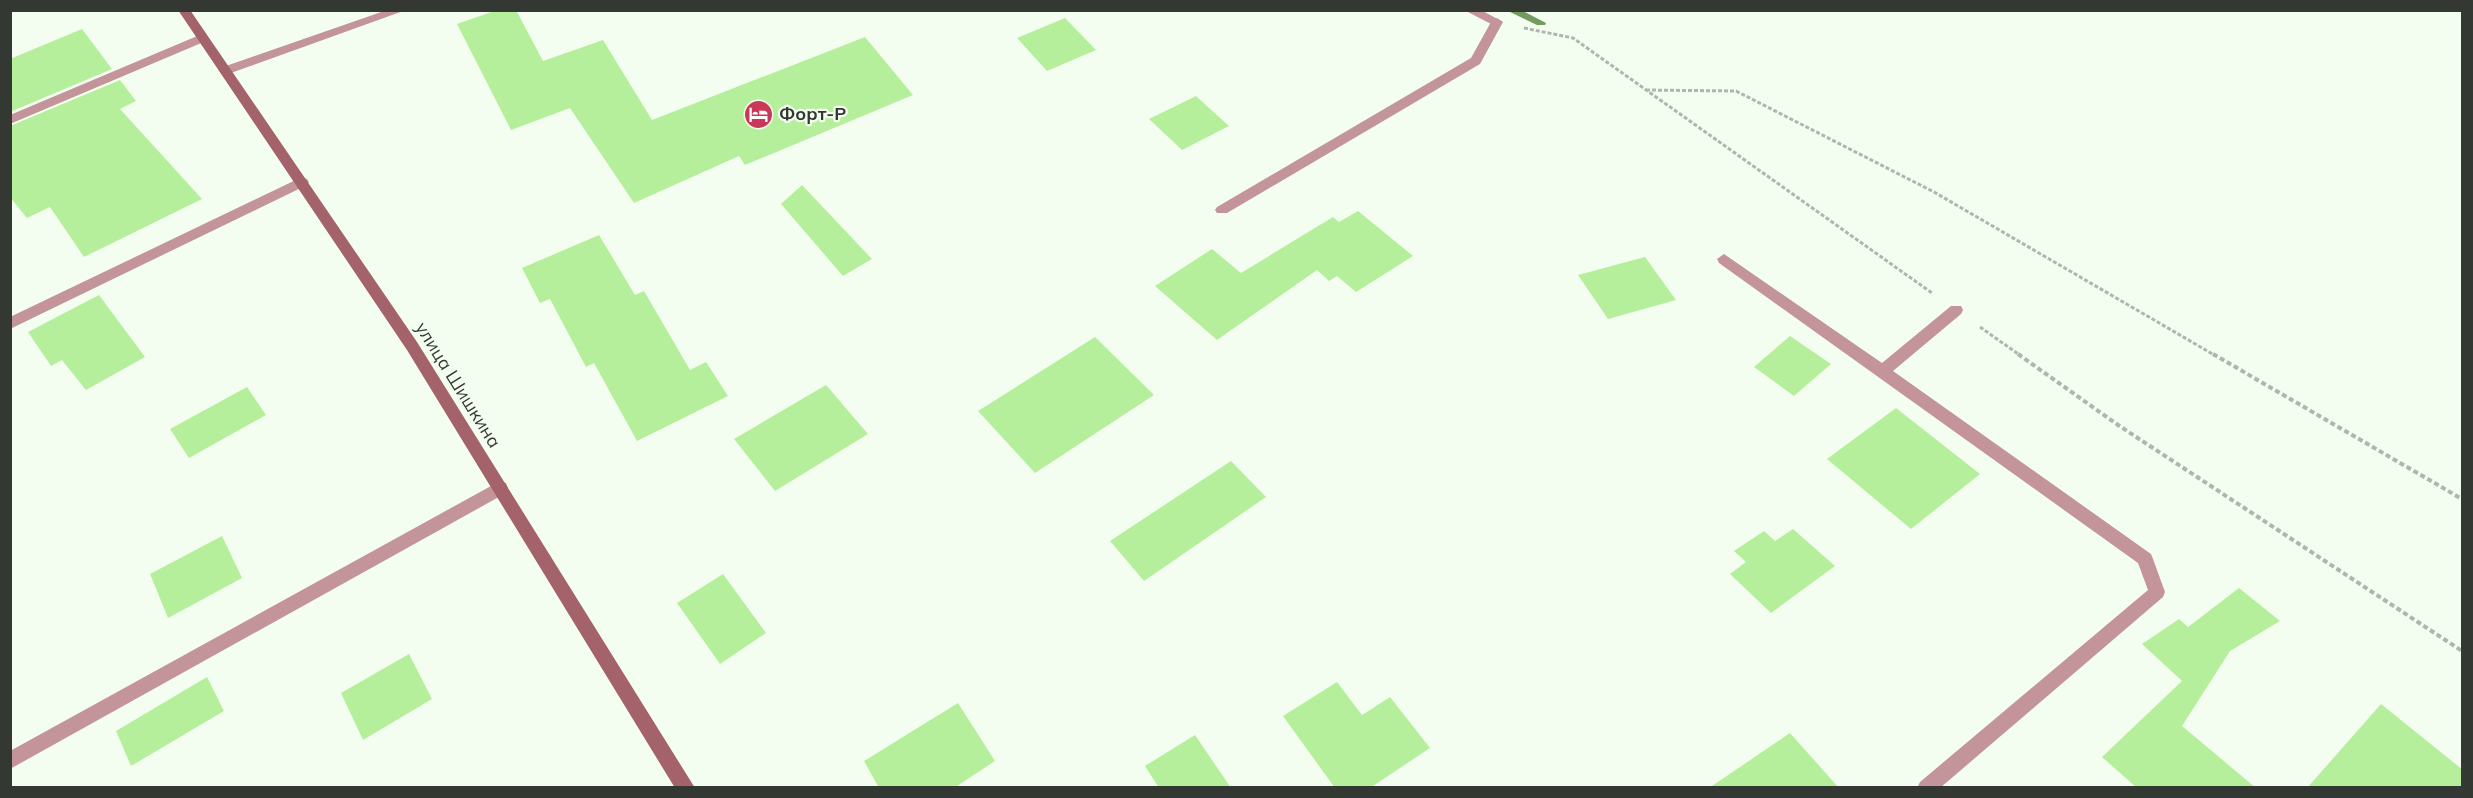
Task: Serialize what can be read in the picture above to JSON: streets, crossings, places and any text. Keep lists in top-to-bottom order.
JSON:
{
  "streets": {
    "street": ["улица Шишкина"]
  },
  "places": {
    "hotel": ["Форт-Р"]
  }
}
